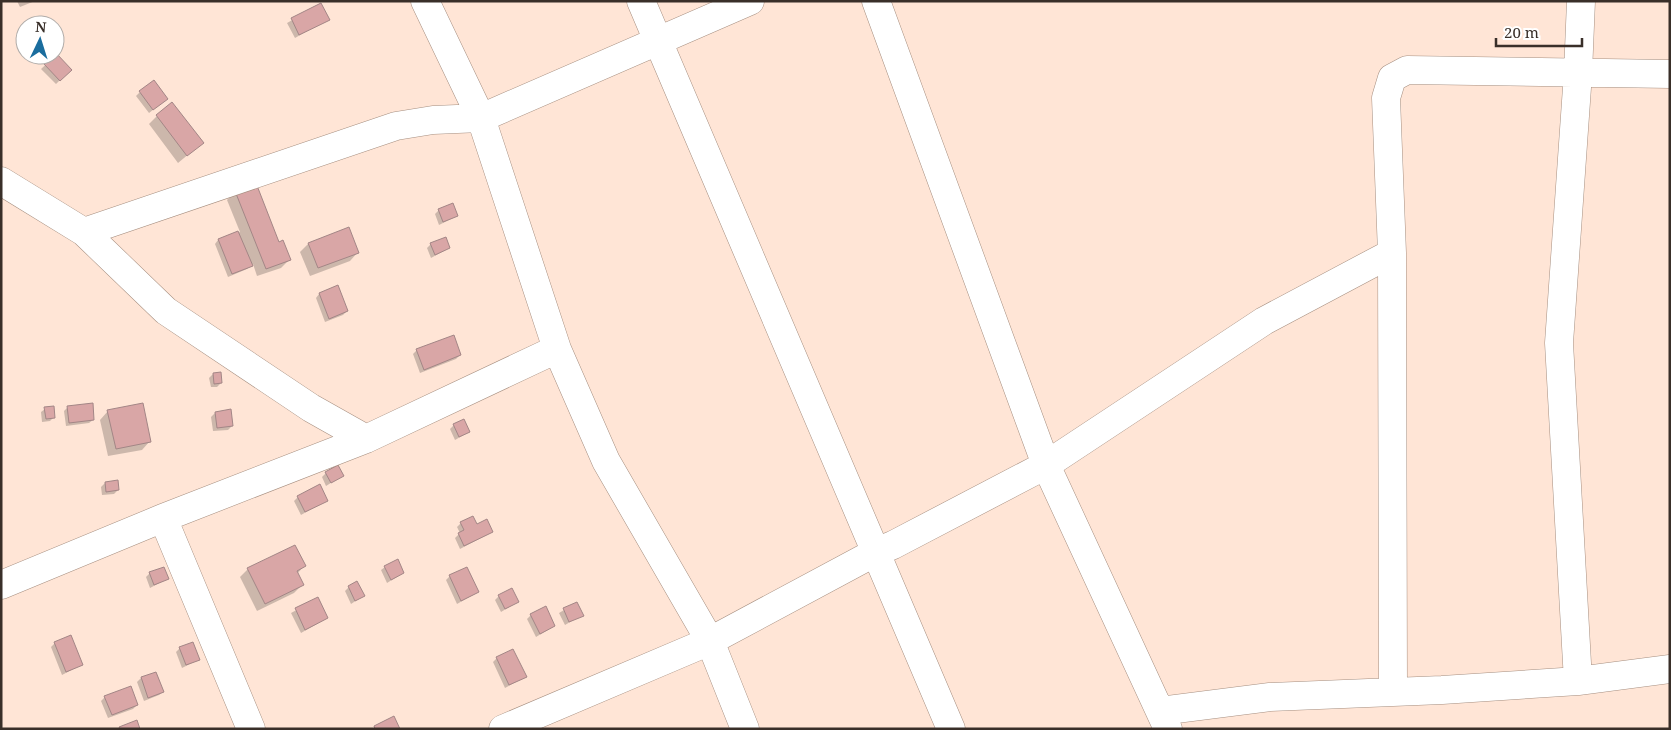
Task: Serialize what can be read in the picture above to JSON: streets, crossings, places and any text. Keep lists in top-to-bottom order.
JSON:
{
  "scale_bar": "20 m",
  "north": "top"
}
